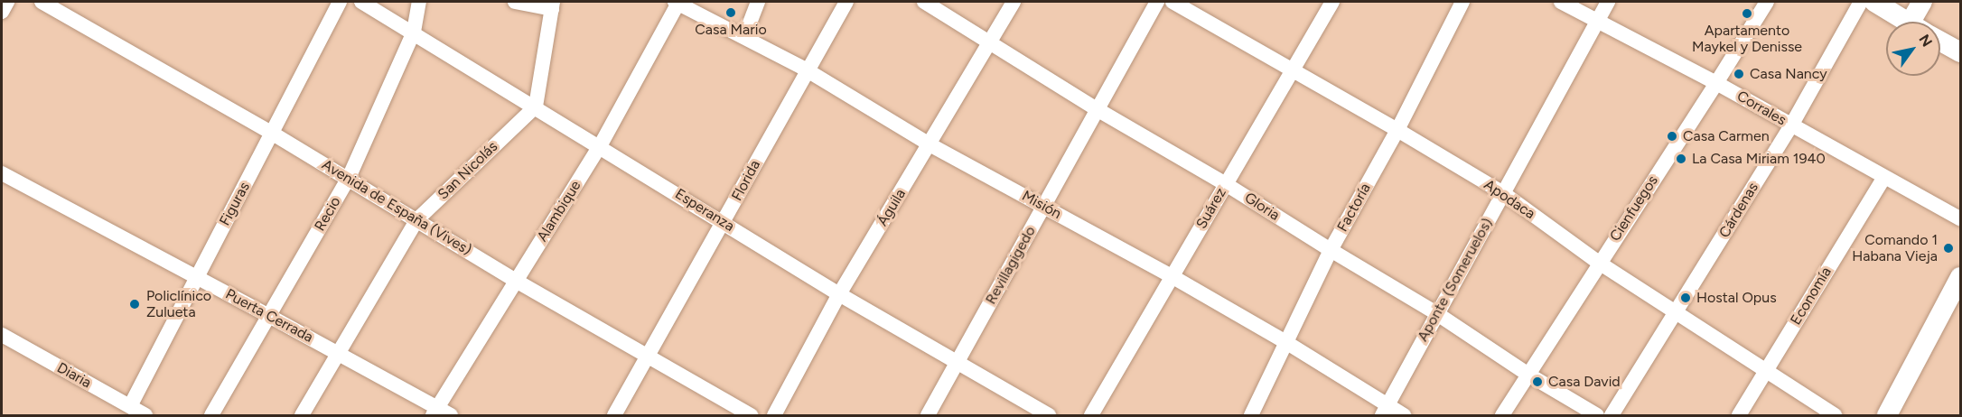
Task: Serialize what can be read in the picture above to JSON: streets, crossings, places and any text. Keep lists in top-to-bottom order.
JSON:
{
  "streets": {
    "street": [
      "Corrales",
      "San Nicolás",
      "Florida",
      "Apodaca",
      "Figuras",
      "Misión",
      "Gloria",
      "Avenida de España (Vives)",
      "Águila",
      "Factoría",
      "Suárez",
      "Cienfuegos",
      "Esperanza",
      "Cárdenas",
      "Alambique",
      "Recio",
      "Revillagigedo",
      "Aponte (Someruelos)",
      "Economía",
      "Puerta Cerrada",
      "Diaria"
    ]
  },
  "crossings": [
    ["Corrales", "Cienfuegos"],
    ["Corrales", "Cárdenas"],
    ["Corrales", "Aponte (Someruelos)"],
    ["Corrales", "Economía"],
    ["San Nicolás", "Avenida de España (Vives)"],
    ["San Nicolás", "Esperanza"],
    ["San Nicolás", "Puerta Cerrada"],
    ["Florida", "Misión"],
    ["Florida", "Avenida de España (Vives)"],
    ["Florida", "Esperanza"],
    ["Apodaca", "Factoría"],
    ["Apodaca", "Suárez"],
    ["Apodaca", "Cienfuegos"],
    ["Apodaca", "Cárdenas"],
    ["Apodaca", "Aponte (Someruelos)"],
    ["Apodaca", "Economía"],
    ["Figuras", "Avenida de España (Vives)"],
    ["Figuras", "Puerta Cerrada"],
    ["Figuras", "Diaria"],
    ["Misión", "Águila"],
    ["Misión", "Factoría"],
    ["Misión", "Suárez"],
    ["Misión", "Alambique"],
    ["Misión", "Revillagigedo"],
    ["Misión", "Aponte (Someruelos)"],
    ["Gloria", "Águila"],
    ["Gloria", "Factoría"],
    ["Gloria", "Suárez"],
    ["Gloria", "Cienfuegos"],
    ["Gloria", "Revillagigedo"],
    ["Gloria", "Aponte (Someruelos)"],
    ["Avenida de España (Vives)", "Alambique"],
    ["Avenida de España (Vives)", "Recio"],
    ["Águila", "Esperanza"],
    ["Esperanza", "Alambique"],
    ["Esperanza", "Recio"],
    ["Esperanza", "Revillagigedo"],
    ["Alambique", "Puerta Cerrada"],
    ["Recio", "Puerta Cerrada"]
  ],
  "places": [
    "Casa Mario",
    "Apartamento Maykel y Denisse",
    "Casa Nancy",
    "Casa Carmen",
    "La Casa Miriam 1940",
    "Comando 1 Habana Vieja",
    "Hostal Opus",
    "Policlínico Zulueta",
    "Casa David"
  ],
  "north": "top right"
}
